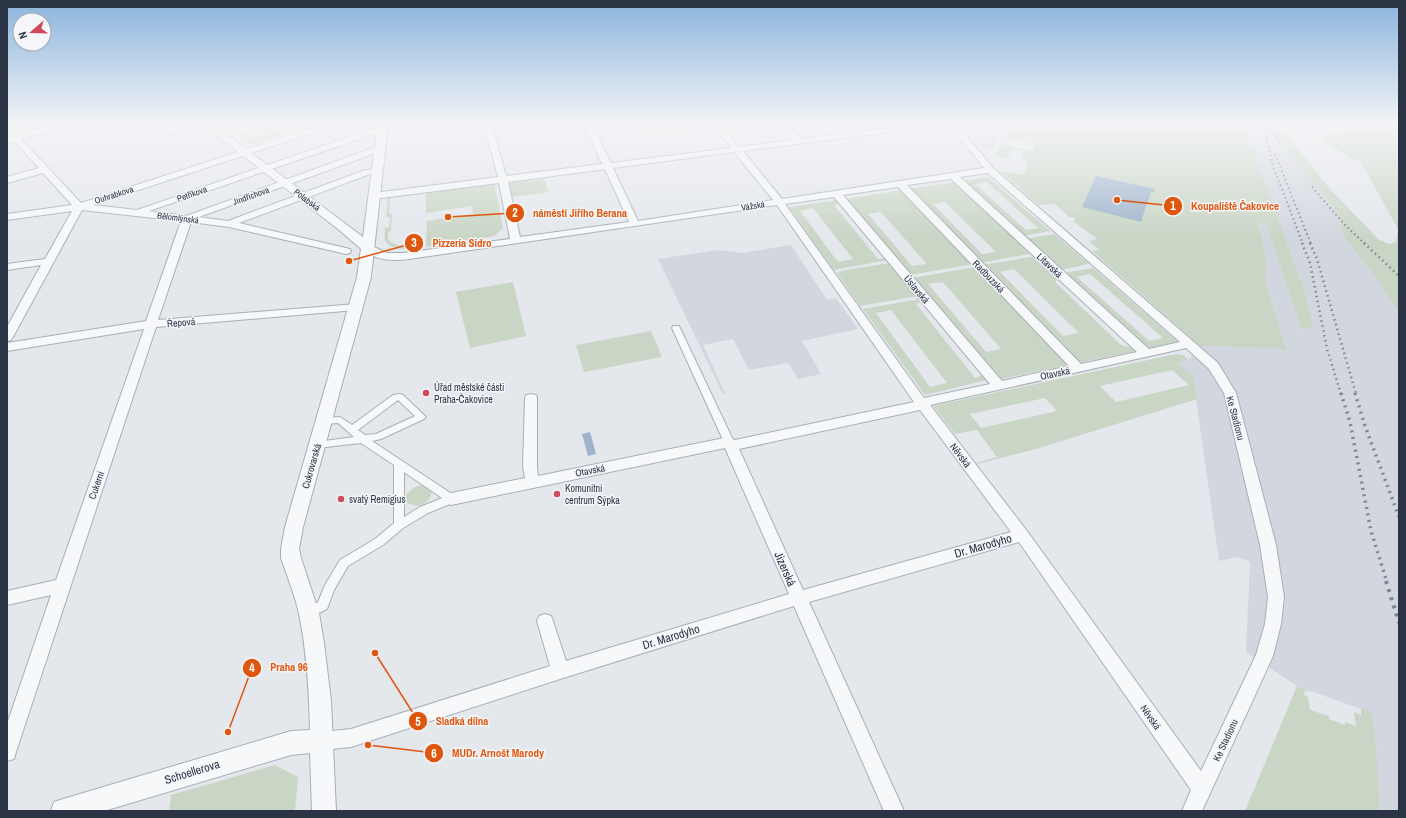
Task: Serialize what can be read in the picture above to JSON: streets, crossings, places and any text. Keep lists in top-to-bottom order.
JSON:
{
  "streets": {
    "street": [
      "Petříkova",
      "Ouhrabkova",
      "Jindřichova",
      "Polabská",
      "Vážská",
      "Bělomlýnská",
      "Litavská",
      "Radbuzská",
      "Úslavská",
      "Řepová",
      "Otavská",
      "Ke Stadionu",
      "Něvská",
      "Cukrovarská",
      "Cukerní",
      "Dr. Marodyho",
      "Jizerská",
      "Schoellerova"
    ]
  },
  "crossings": [
    ["Petříkova", "Polabská"],
    ["Petříkova", "Bělomlýnská"],
    ["Ouhrabkova", "Bělomlýnská"],
    ["Jindřichova", "Polabská"],
    ["Jindřichova", "Bělomlýnská"],
    ["Jindřichova", "Cukerní"],
    ["Polabská", "Vážská"],
    ["Polabská", "Cukrovarská"],
    ["Vážská", "Litavská"],
    ["Vážská", "Radbuzská"],
    ["Vážská", "Úslavská"],
    ["Vážská", "Ke Stadionu"],
    ["Vážská", "Něvská"],
    ["Vážská", "Cukrovarská"],
    ["Bělomlýnská", "Cukerní"],
    ["Litavská", "Otavská"],
    ["Radbuzská", "Otavská"],
    ["Úslavská", "Otavská"],
    ["Řepová", "Cukrovarská"],
    ["Řepová", "Cukerní"],
    ["Otavská", "Ke Stadionu"],
    ["Otavská", "Něvská"],
    ["Otavská", "Jizerská"],
    ["Ke Stadionu", "Něvská"],
    ["Něvská", "Dr. Marodyho"],
    ["Cukrovarská", "Dr. Marodyho"],
    ["Cukrovarská", "Schoellerova"],
    ["Dr. Marodyho", "Jizerská"],
    ["Dr. Marodyho", "Schoellerova"]
  ],
  "places": [
    "Koupaliště Čakovice",
    "náměstí Jiřího Berana",
    "Pizzeria Sidro",
    "Úřad městské části Praha-Čakovice",
    "Komunitní centrum Sýpka",
    "svatý Remigius",
    "Sladká dílna",
    "Praha 96",
    "MUDr. Arnošt Marody"
  ],
  "north": "left"
}
